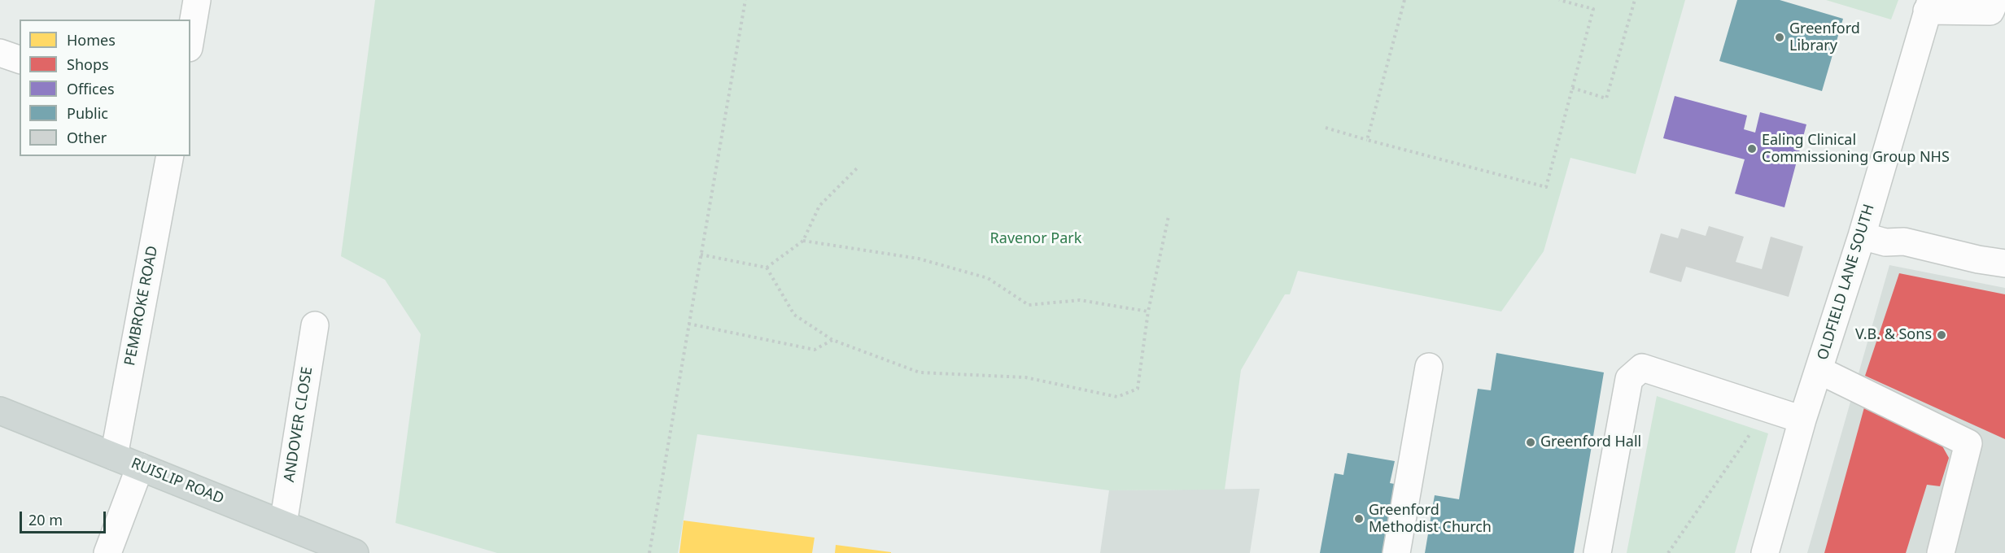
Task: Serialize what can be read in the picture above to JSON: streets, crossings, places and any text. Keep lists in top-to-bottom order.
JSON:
{
  "streets": {
    "main road": ["RUISLIP ROAD"],
    "street": ["OLDFIELD LANE SOUTH", "PEMBROKE ROAD", "ANDOVER CLOSE"]
  },
  "crossings": [
    ["PEMBROKE ROAD", "RUISLIP ROAD"],
    ["ANDOVER CLOSE", "RUISLIP ROAD"]
  ],
  "parks": ["Ravenor Park"],
  "places": [
    "Greenford Library",
    "Ealing Clinical Commissioning Group NHS",
    "V.B. & Sons",
    "Greenford Hall",
    "Greenford Methodist Church"
  ],
  "legend": [
    "Homes",
    "Shops",
    "Offices",
    "Public",
    "Other"
  ],
  "scale_bar": "20 m"
}
